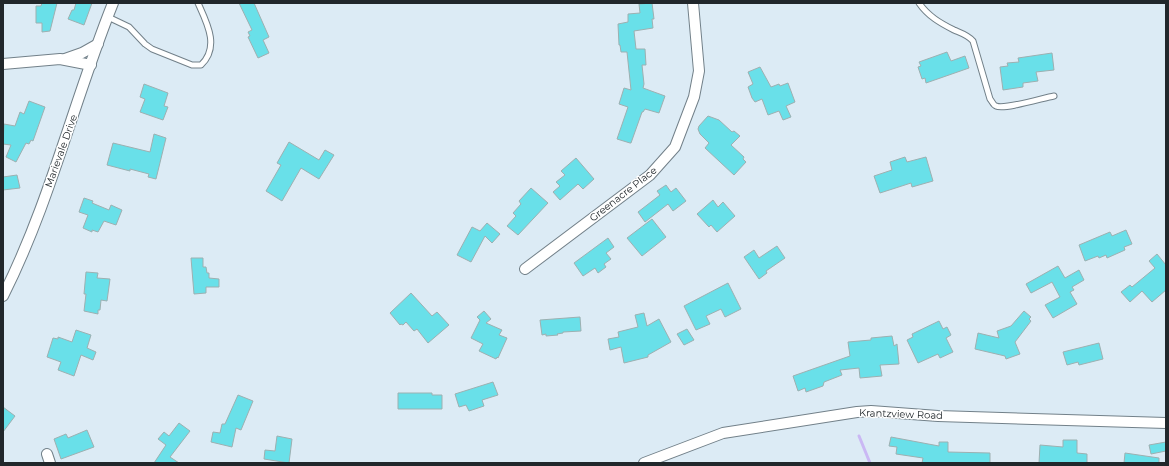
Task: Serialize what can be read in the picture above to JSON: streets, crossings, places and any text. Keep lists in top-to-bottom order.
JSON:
{
  "streets": {
    "street": ["Marievale Drive", "Greenacre Place", "Krantzview Road"]
  }
}
